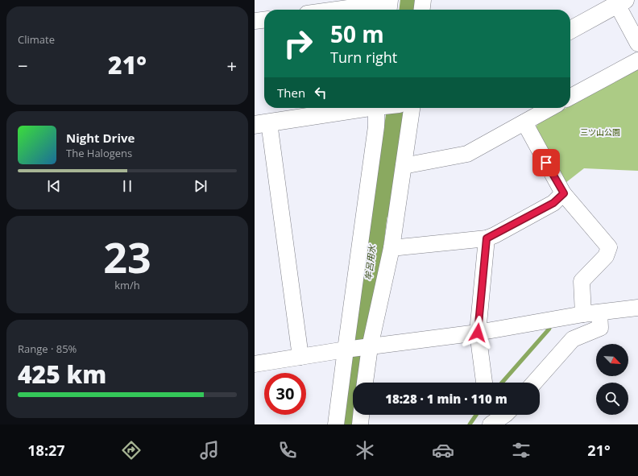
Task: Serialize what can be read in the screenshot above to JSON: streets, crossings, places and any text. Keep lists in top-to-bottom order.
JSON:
{
  "water": ["牟呂用水"],
  "parks": ["三ツ山公園"],
  "north": "bottom right",
  "page": {
    "tile": [
      "Climate",
      ["23", "km/h"],
      ["Range · 85%", "425 km"]
    ],
    "turn": ["50 m", "Turn right"],
    "heat": ["−", "21°", "+"],
    "then": "Then",
    "song": ["Night Drive", "The Halogens"],
    "limit": "30",
    "trip": "18:28 · 1 min · 110 m",
    "tabs": ["18:27", "21°"]
  }
}
